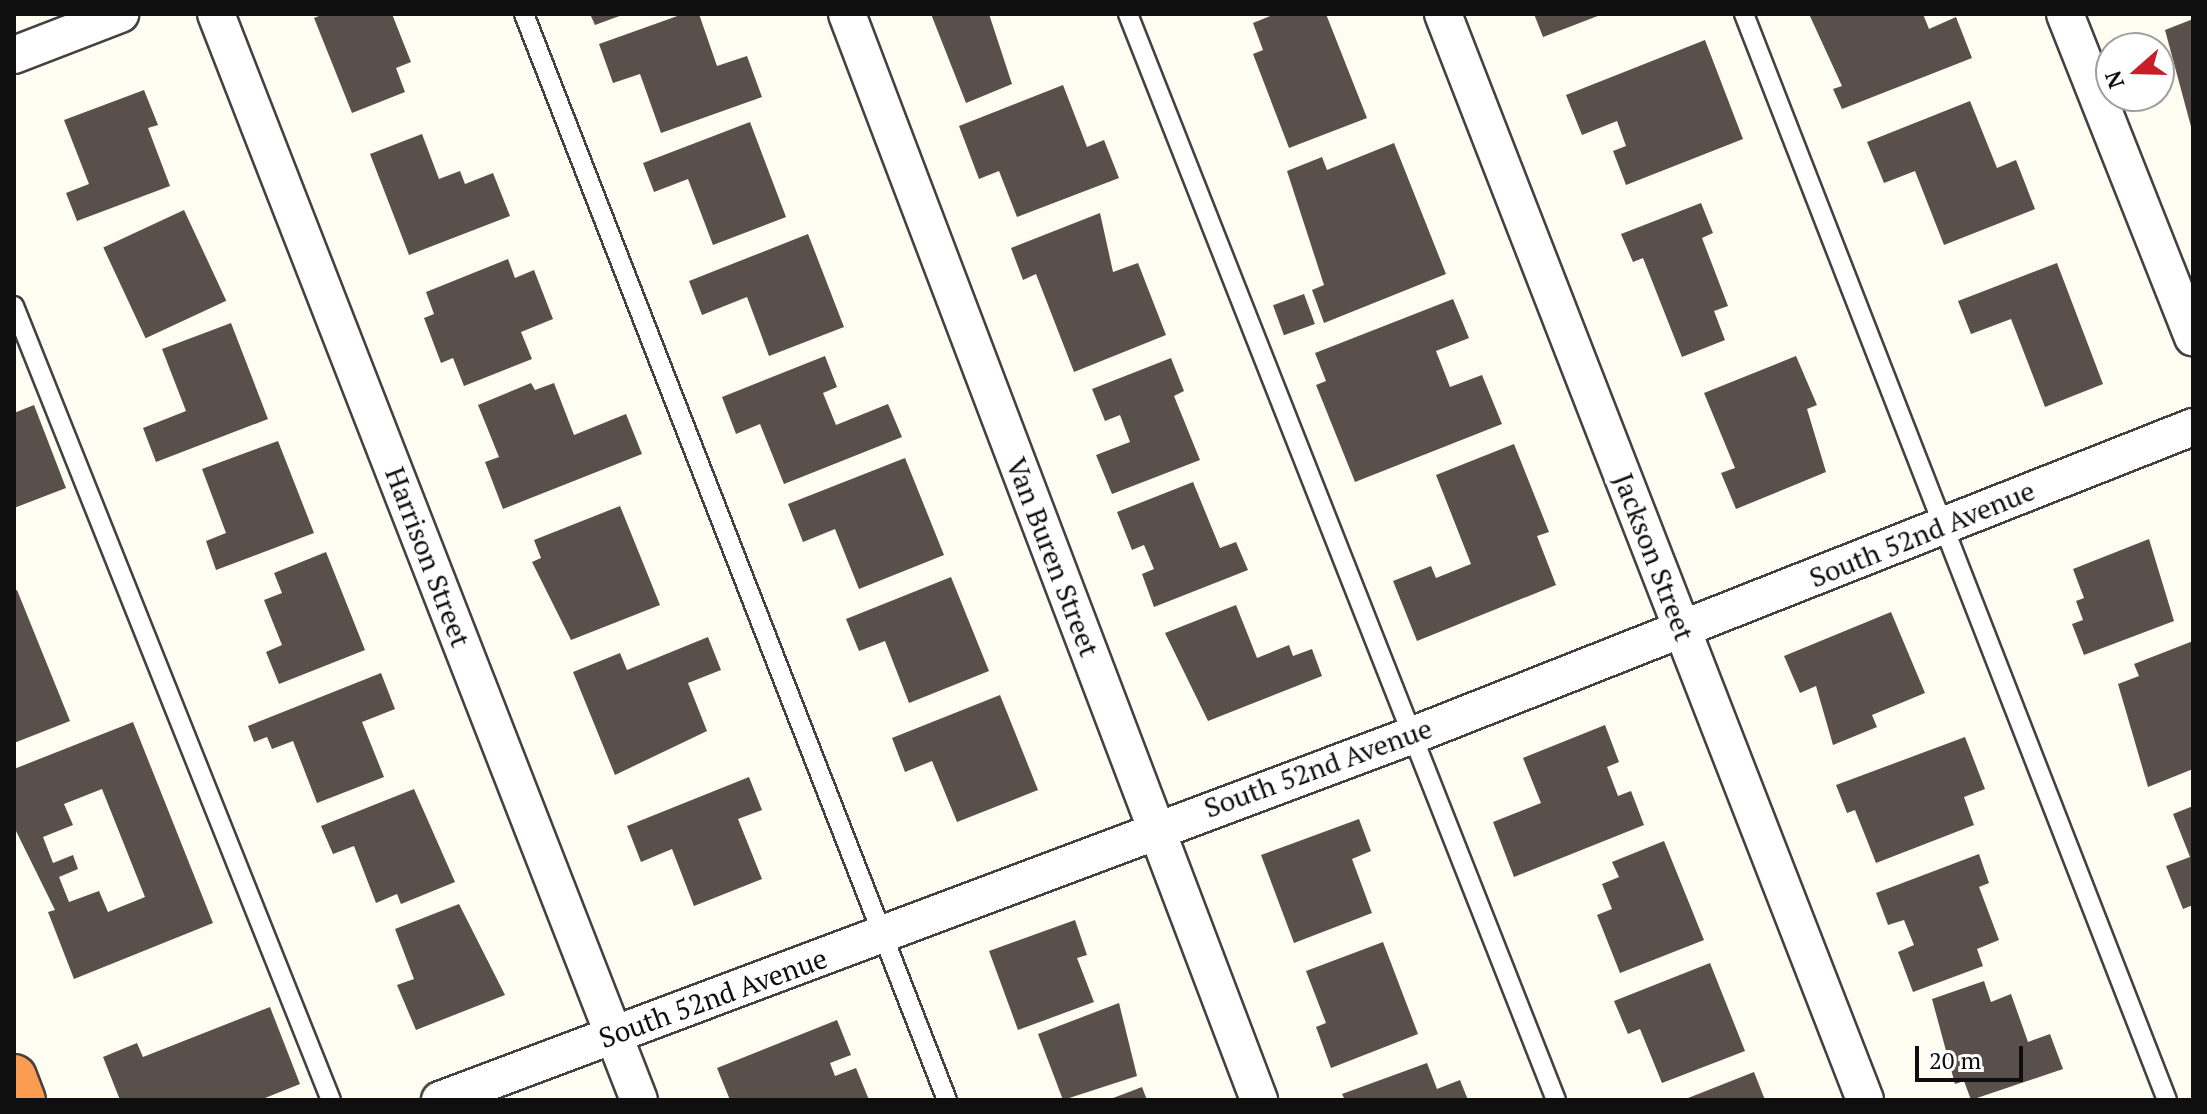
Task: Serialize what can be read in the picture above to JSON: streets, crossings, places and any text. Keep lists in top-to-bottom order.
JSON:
{
  "streets": {
    "street": [
      "South 52nd Avenue",
      "Harrison Street",
      "Van Buren Street",
      "Jackson Street"
    ]
  },
  "crossings": [
    ["South 52nd Avenue", "Harrison Street"],
    ["South 52nd Avenue", "Van Buren Street"],
    ["South 52nd Avenue", "Jackson Street"]
  ],
  "scale_bar": "20 m",
  "north": "left"
}
